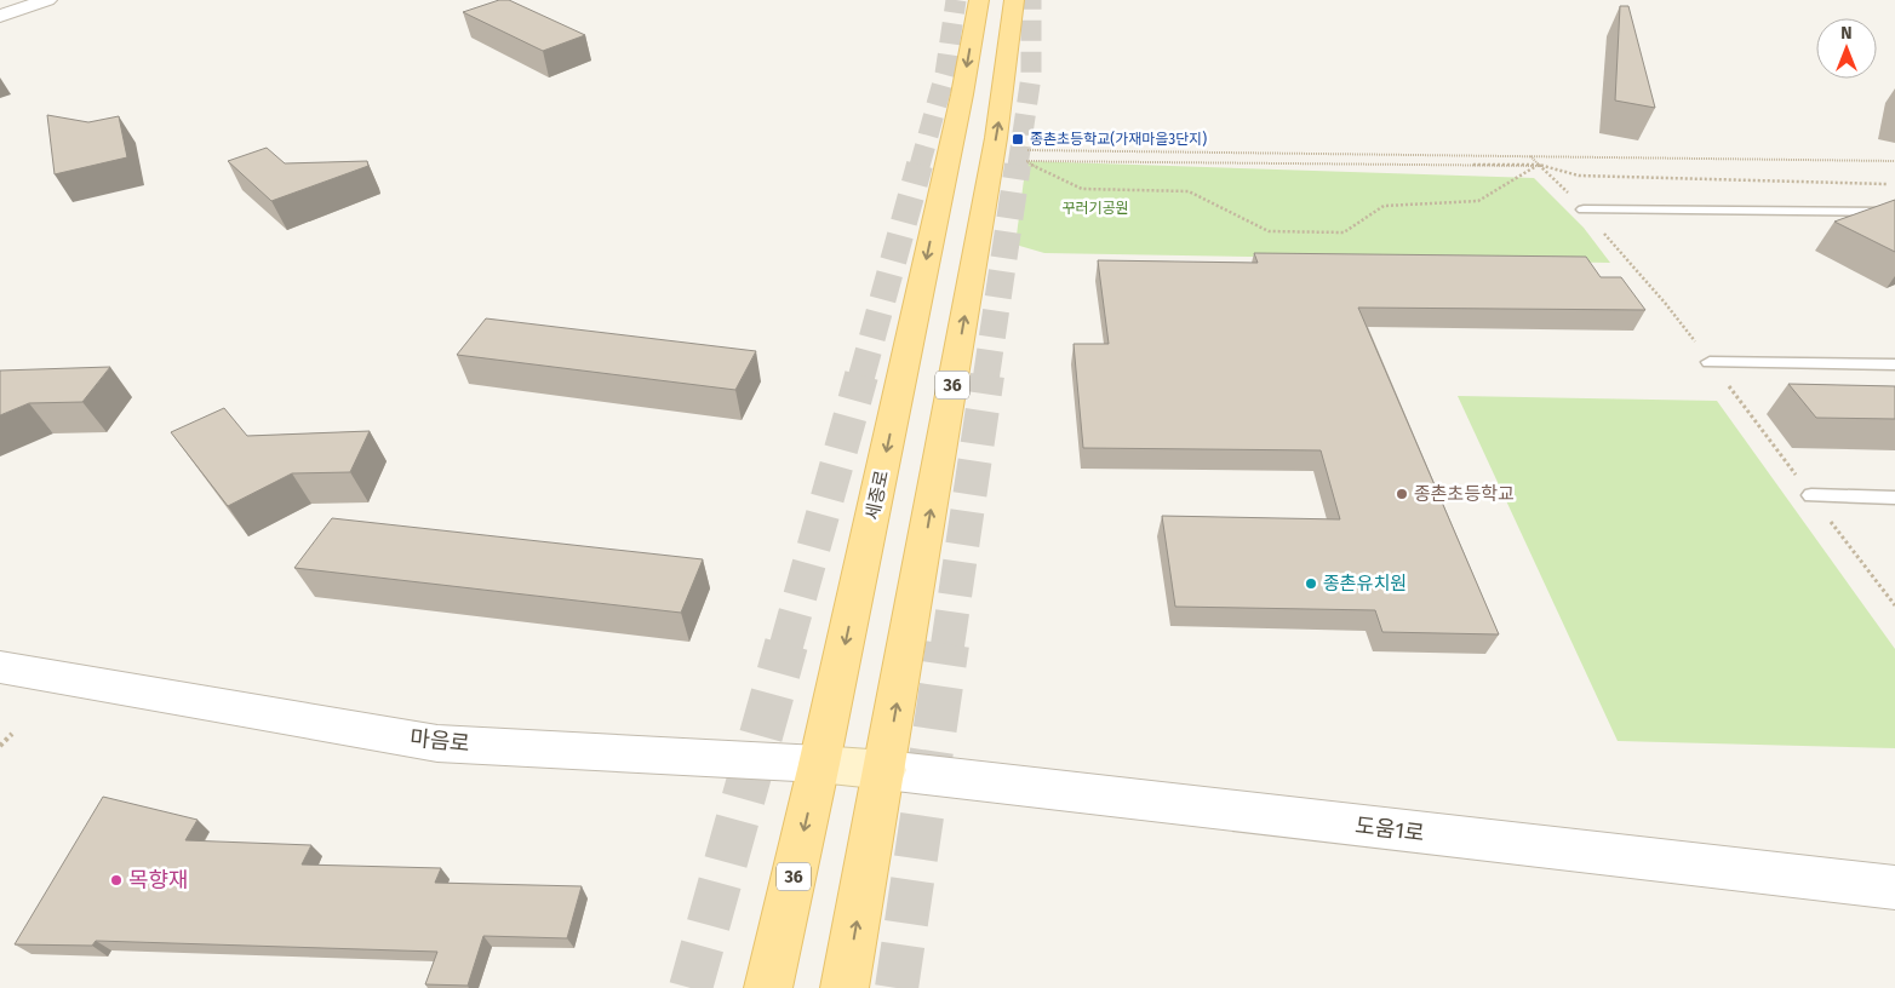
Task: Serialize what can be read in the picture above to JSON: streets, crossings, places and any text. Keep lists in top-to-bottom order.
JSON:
{
  "streets": {
    "main road": ["36", "세종로", "마음로"],
    "street": ["도움1로"]
  },
  "crossings": [
    ["36", "마음로"],
    ["36", "도움1로"],
    ["세종로", "마음로"],
    ["마음로", "도움1로"]
  ],
  "parks": ["꾸러기공원"],
  "places": {
    "transit": ["종촌초등학교(가재마을3단지)"],
    "other": ["종촌초등학교", "종촌유치원", "목향재"]
  },
  "north": "top"
}
